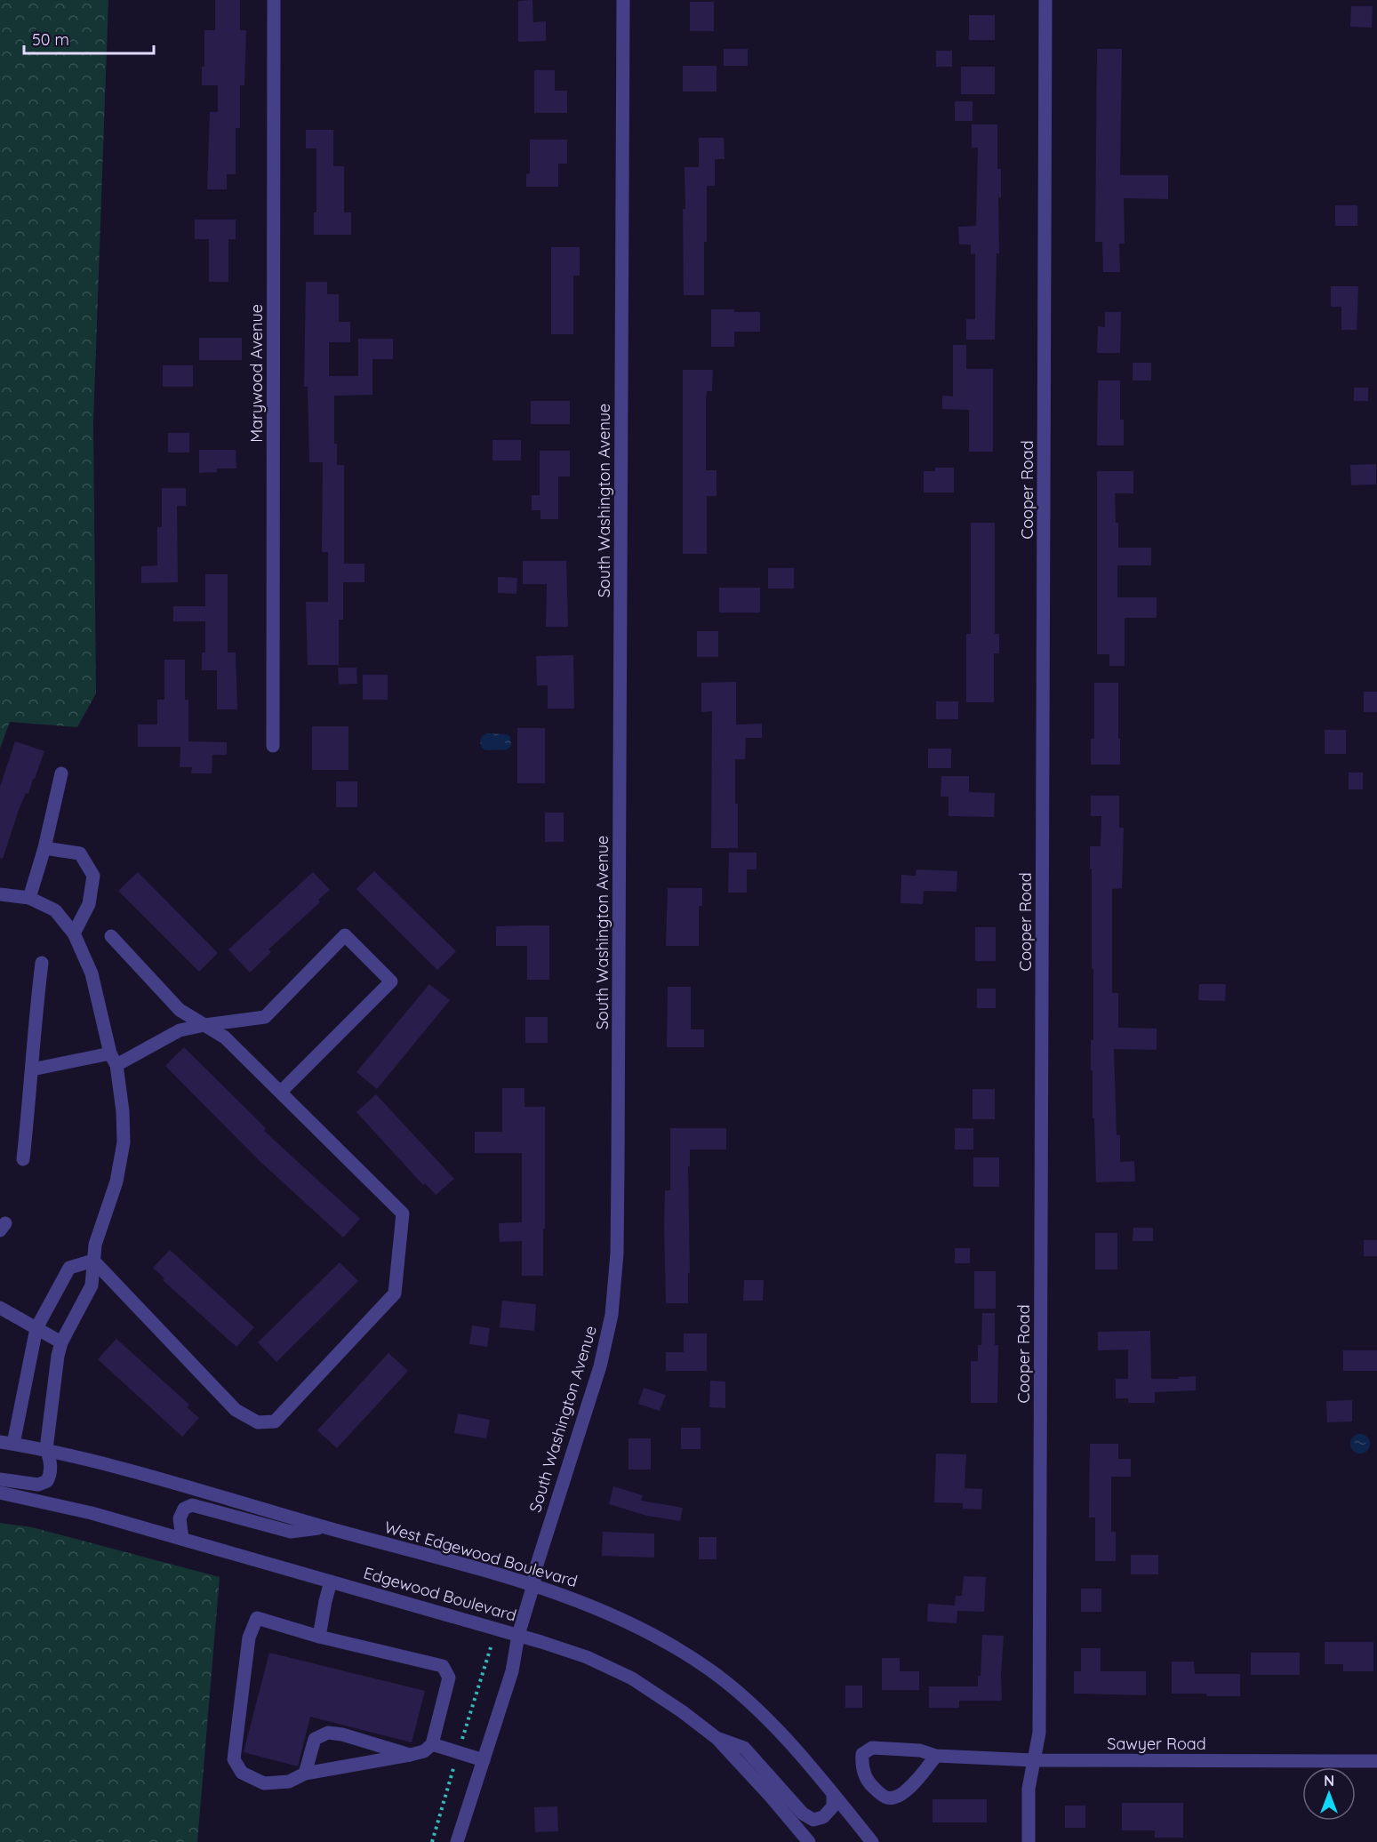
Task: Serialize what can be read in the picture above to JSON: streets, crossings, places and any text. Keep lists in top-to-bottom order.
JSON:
{
  "streets": {
    "street": [
      "Marywood Avenue",
      "Cooper Road",
      "South Washington Avenue",
      "West Edgewood Boulevard",
      "Edgewood Boulevard",
      "Sawyer Road"
    ]
  },
  "crossings": [
    ["Cooper Road", "Sawyer Road"],
    ["South Washington Avenue", "West Edgewood Boulevard"],
    ["South Washington Avenue", "Edgewood Boulevard"]
  ],
  "scale_bar": "50 m",
  "north": "top"
}
